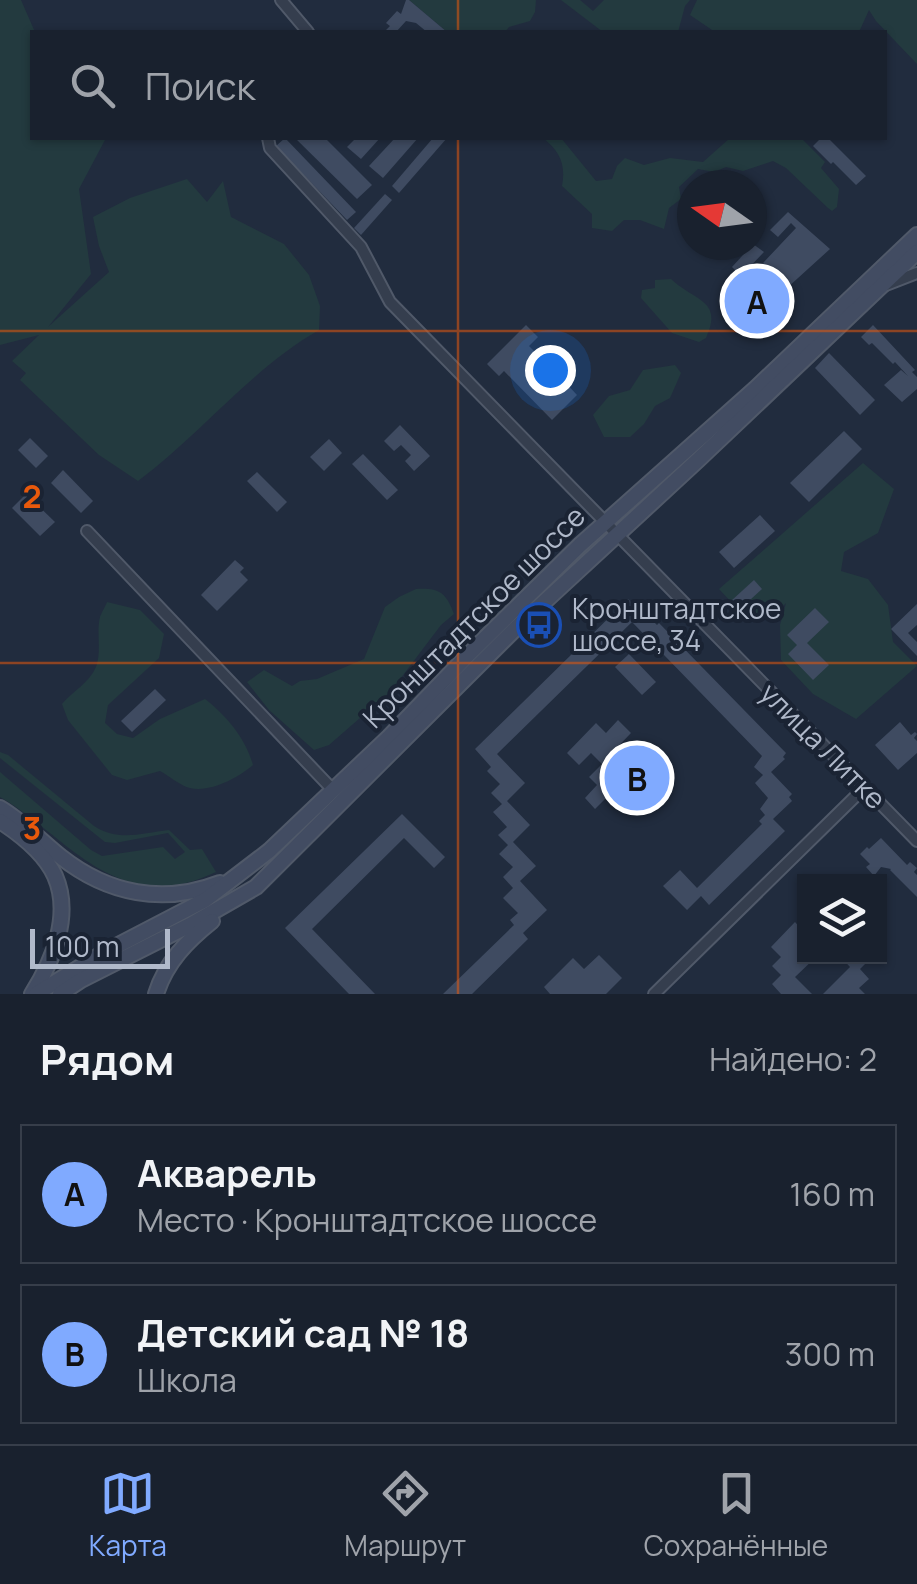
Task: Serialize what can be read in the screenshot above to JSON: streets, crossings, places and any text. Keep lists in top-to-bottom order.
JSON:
{
  "streets": {
    "main road": ["Кронштадтское шоссе"],
    "street": ["улица Литке"]
  },
  "crossings": [
    ["Кронштадтское шоссе", "улица Литке"]
  ],
  "places": {
    "bus stop": ["Кронштадтское шоссе, 34"]
  },
  "scale_bar": "100 m",
  "north": "left",
  "page": {
    "search": "Поиск",
    "pins": ["A", "B"],
    "scale": "100 m",
    "heading": ["Рядом", "Найдено: 2"],
    "list": [
      {
        "mark": "A",
        "name": "Акварель",
        "note": "Место · Кронштадтское шоссе",
        "value": "160 m"
      },
      {
        "mark": "B",
        "name": "Детский сад № 18",
        "note": "Школа",
        "value": "300 m"
      }
    ],
    "nav": ["Карта", "Маршрут", "Сохранённые"]
  },
  "grid": {
    "rows": ["2", "3"]
  }
}
